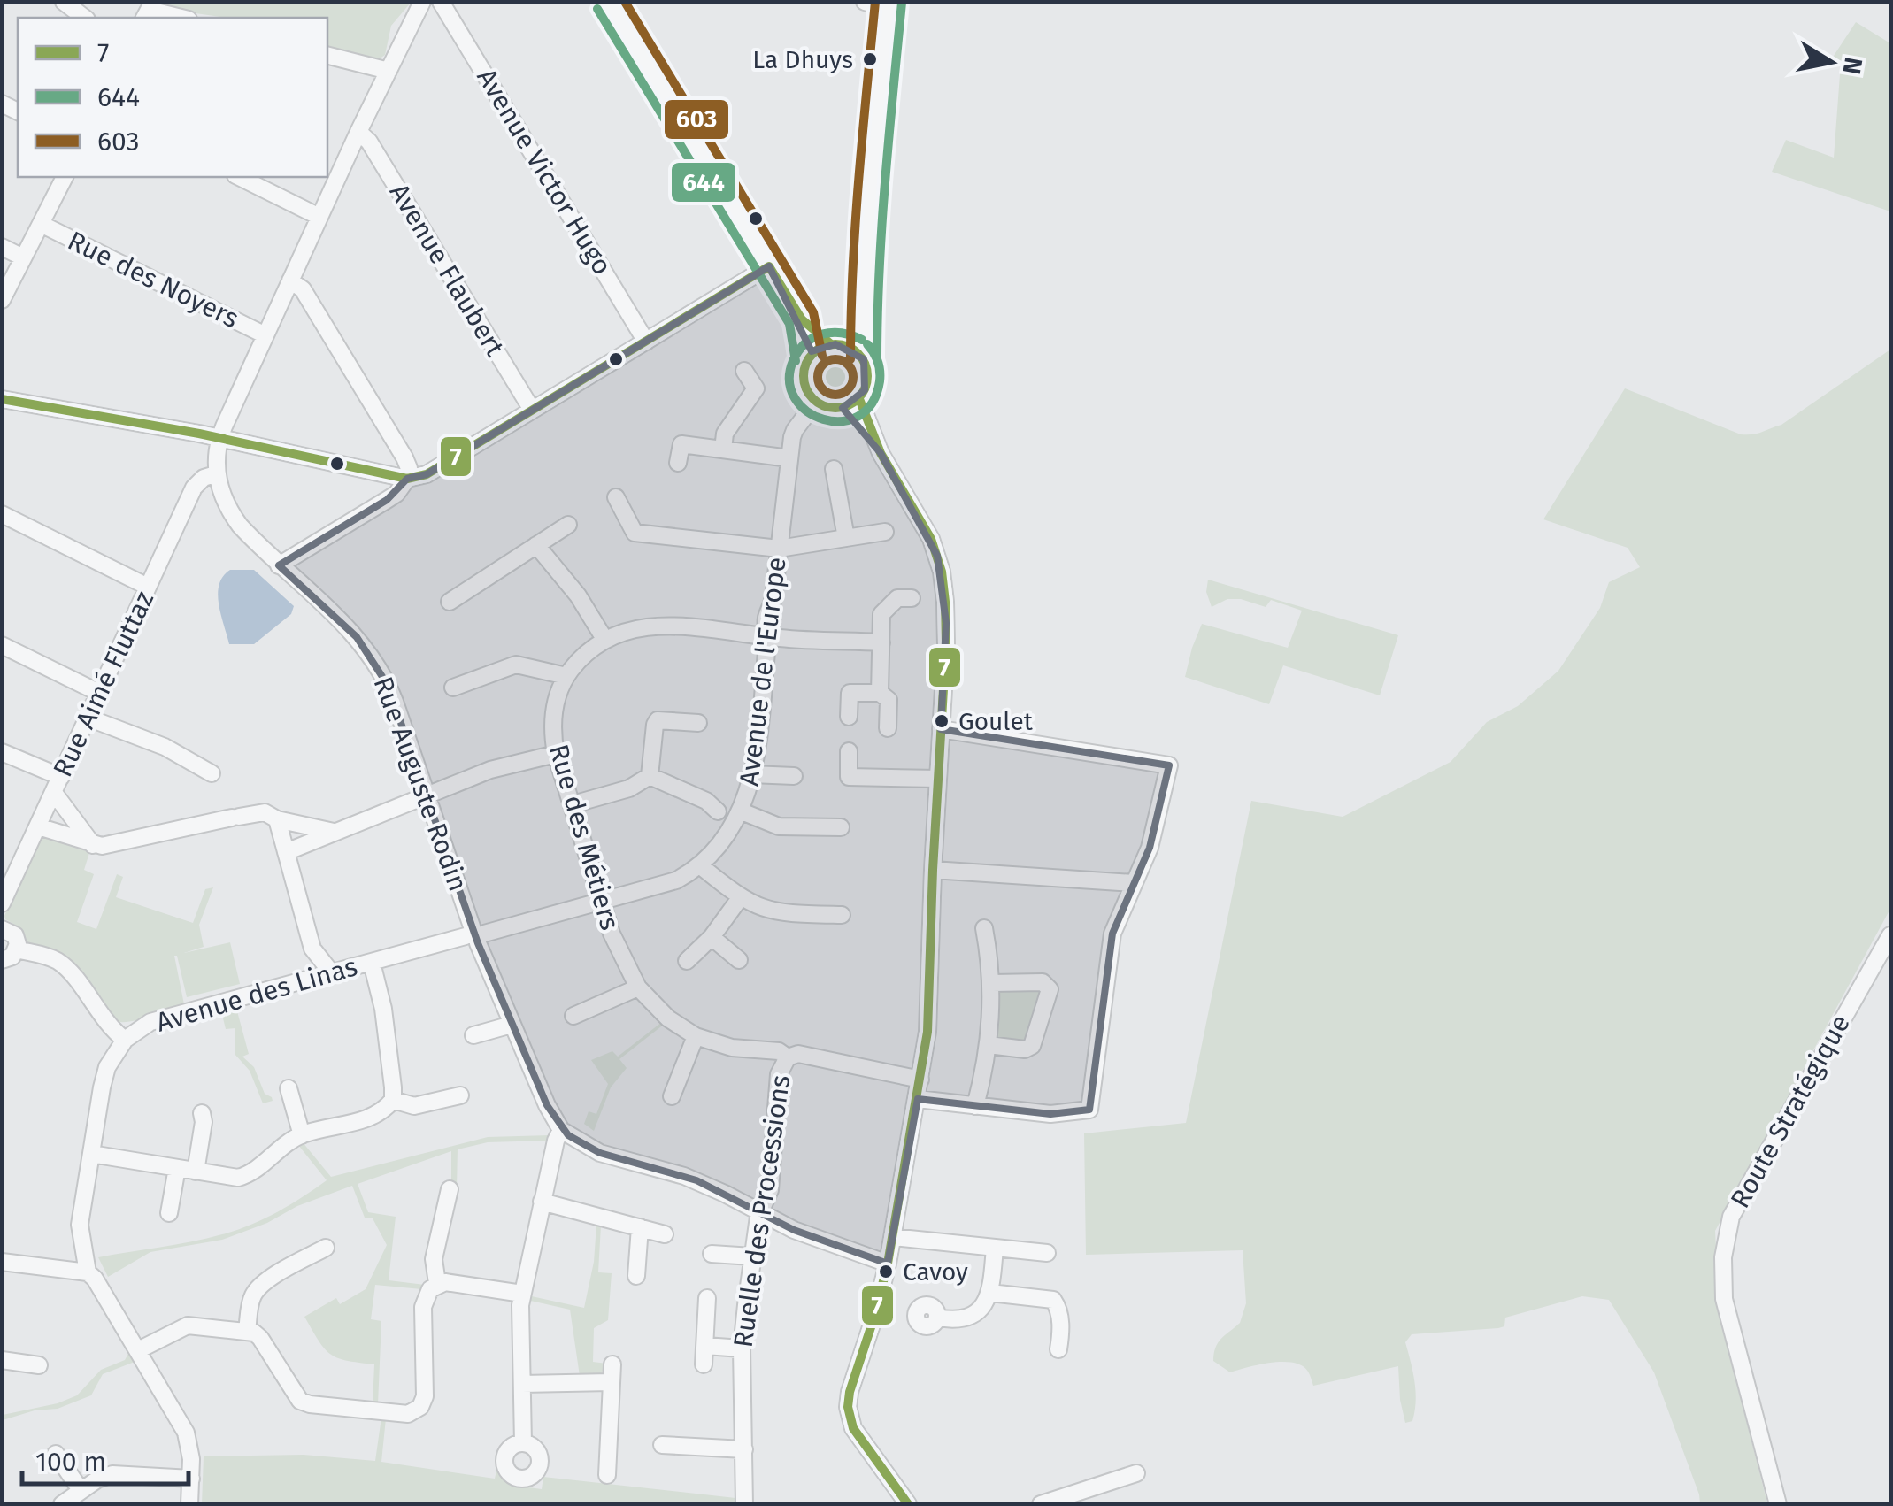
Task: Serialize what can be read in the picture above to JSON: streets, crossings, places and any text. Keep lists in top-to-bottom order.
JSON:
{
  "streets": {
    "street": [
      "Avenue Victor Hugo",
      "Avenue Flaubert",
      "Rue des Noyers",
      "Avenue de l'Europe",
      "Rue Aimé Fluttaz",
      "Rue Auguste Rodin",
      "Rue des Métiers",
      "Avenue des Linas",
      "Route Stratégique",
      "Ruelle des Processions"
    ]
  },
  "crossings": [
    ["Avenue de l'Europe", "Rue Auguste Rodin"],
    ["Avenue de l'Europe", "Rue des Métiers"],
    ["Avenue de l'Europe", "Avenue des Linas"],
    ["Rue Aimé Fluttaz", "Rue Auguste Rodin"],
    ["Rue Auguste Rodin", "Avenue des Linas"],
    ["Rue des Métiers", "Ruelle des Processions"]
  ],
  "places": ["La Dhuys", "Goulet", "Cavoy"],
  "lines": ["transit line 603", "transit line 644", "transit line 7"],
  "legend": ["7", "644", "603"],
  "scale_bar": "100 m",
  "north": "right"
}
